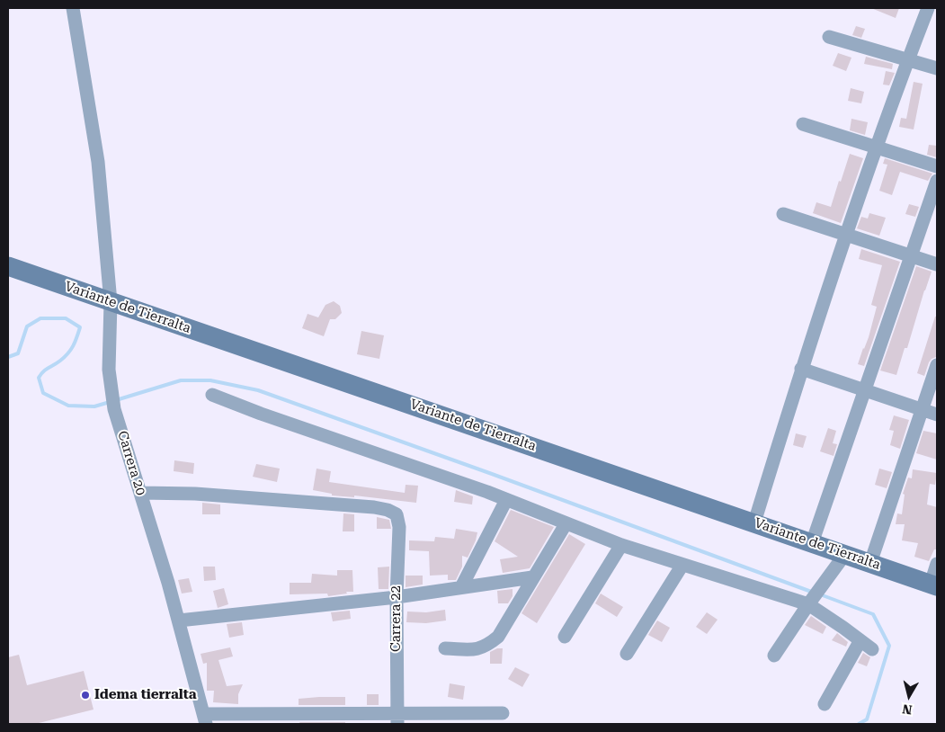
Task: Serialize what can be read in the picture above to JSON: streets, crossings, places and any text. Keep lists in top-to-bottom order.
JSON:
{
  "streets": {
    "main road": ["Variante de Tierralta"],
    "street": ["Carrera 20", "Carrera 22"]
  },
  "crossings": [
    ["Variante de Tierralta", "Carrera 20"],
    ["Carrera 20", "Carrera 22"]
  ],
  "places": ["Idema tierralta"],
  "north": "bottom"
}
